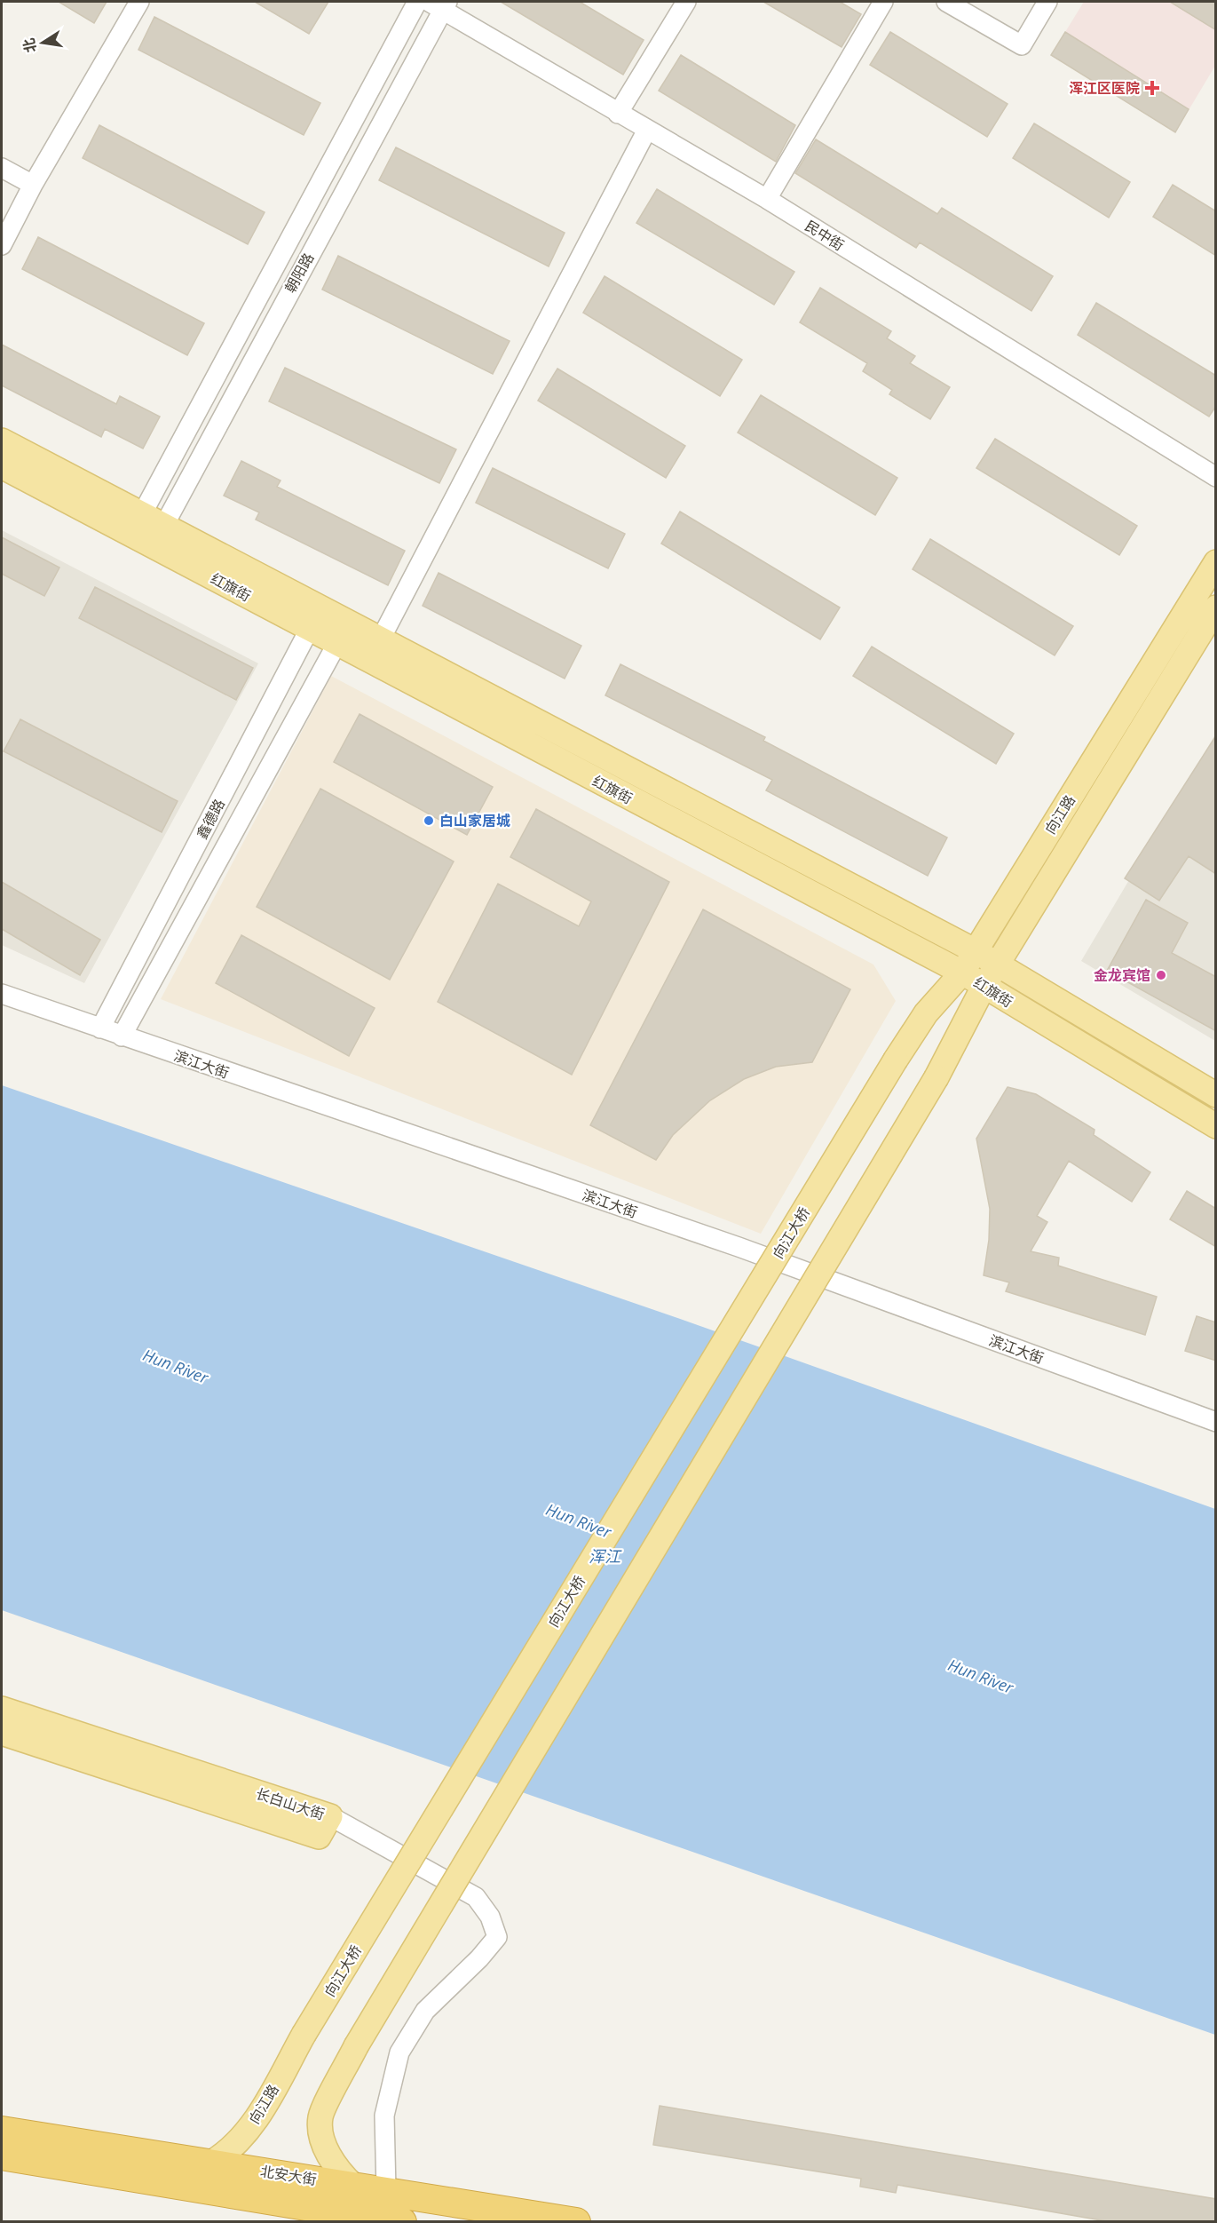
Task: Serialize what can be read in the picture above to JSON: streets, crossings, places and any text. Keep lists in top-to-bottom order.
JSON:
{
  "streets": {
    "highway": ["北安大街"],
    "main road": [
      "红旗街",
      "向江路",
      "向江大桥",
      "长白山大街"
    ],
    "street": [
      "民中街",
      "朝阳路",
      "鑫德路",
      "滨江大街"
    ]
  },
  "crossings": [
    ["民中街", "朝阳路"],
    ["朝阳路", "红旗街"],
    ["红旗街", "向江路"],
    ["红旗街", "鑫德路"],
    ["向江路", "向江大桥"],
    ["向江路", "北安大街"],
    ["鑫德路", "滨江大街"]
  ],
  "water": ["Hun River", "浑江"],
  "places": {
    "health": ["浑江区医院"],
    "other": ["白山家居城", "金龙宾馆"]
  },
  "north": "left"
}
